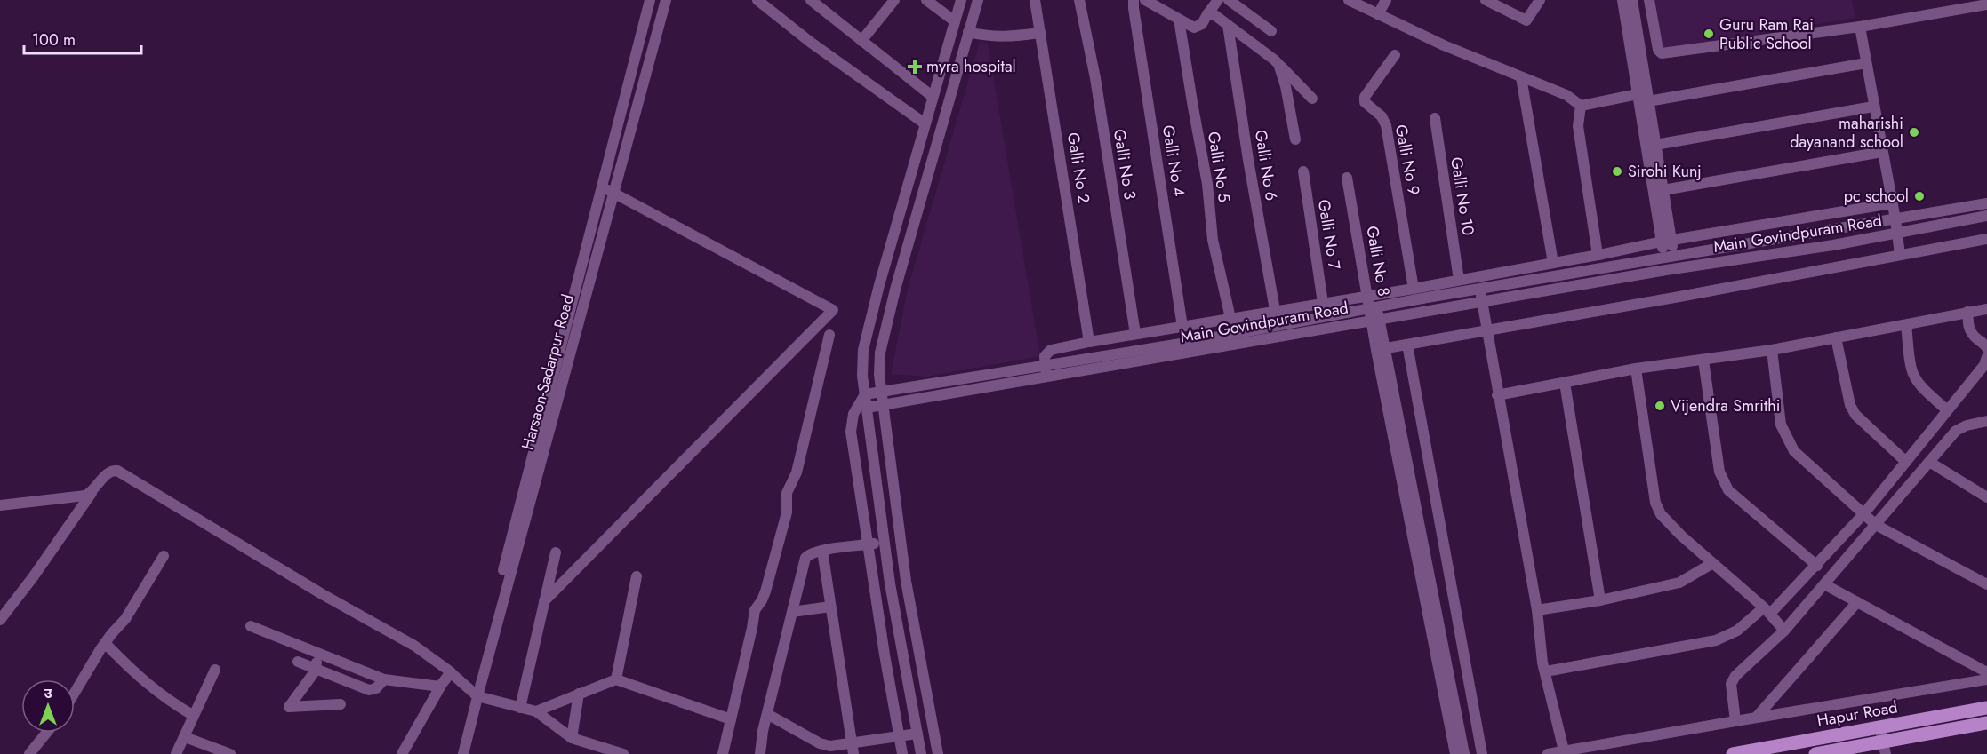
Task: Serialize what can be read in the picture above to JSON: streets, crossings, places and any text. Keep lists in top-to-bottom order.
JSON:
{
  "streets": {
    "main road": ["Hapur Road"],
    "street": [
      "Galli No 9",
      "Galli No 4",
      "Galli No 3",
      "Galli No 6",
      "Galli No 5",
      "Galli No 2",
      "Galli No 10",
      "Main Govindpuram Road",
      "Galli No 7",
      "Galli No 8",
      "Harsaon-Sadarpur Road"
    ]
  },
  "crossings": [
    ["Main Govindpuram Road", "Galli No 8"]
  ],
  "places": {
    "other": [
      "Guru Ram Rai Public School",
      "maharishi dayanand school",
      "Sirohi Kunj",
      "pc school",
      "Vijendra Smrithi"
    ],
    "health": ["myra hospital"]
  },
  "scale_bar": "100 m",
  "north": "top"
}
